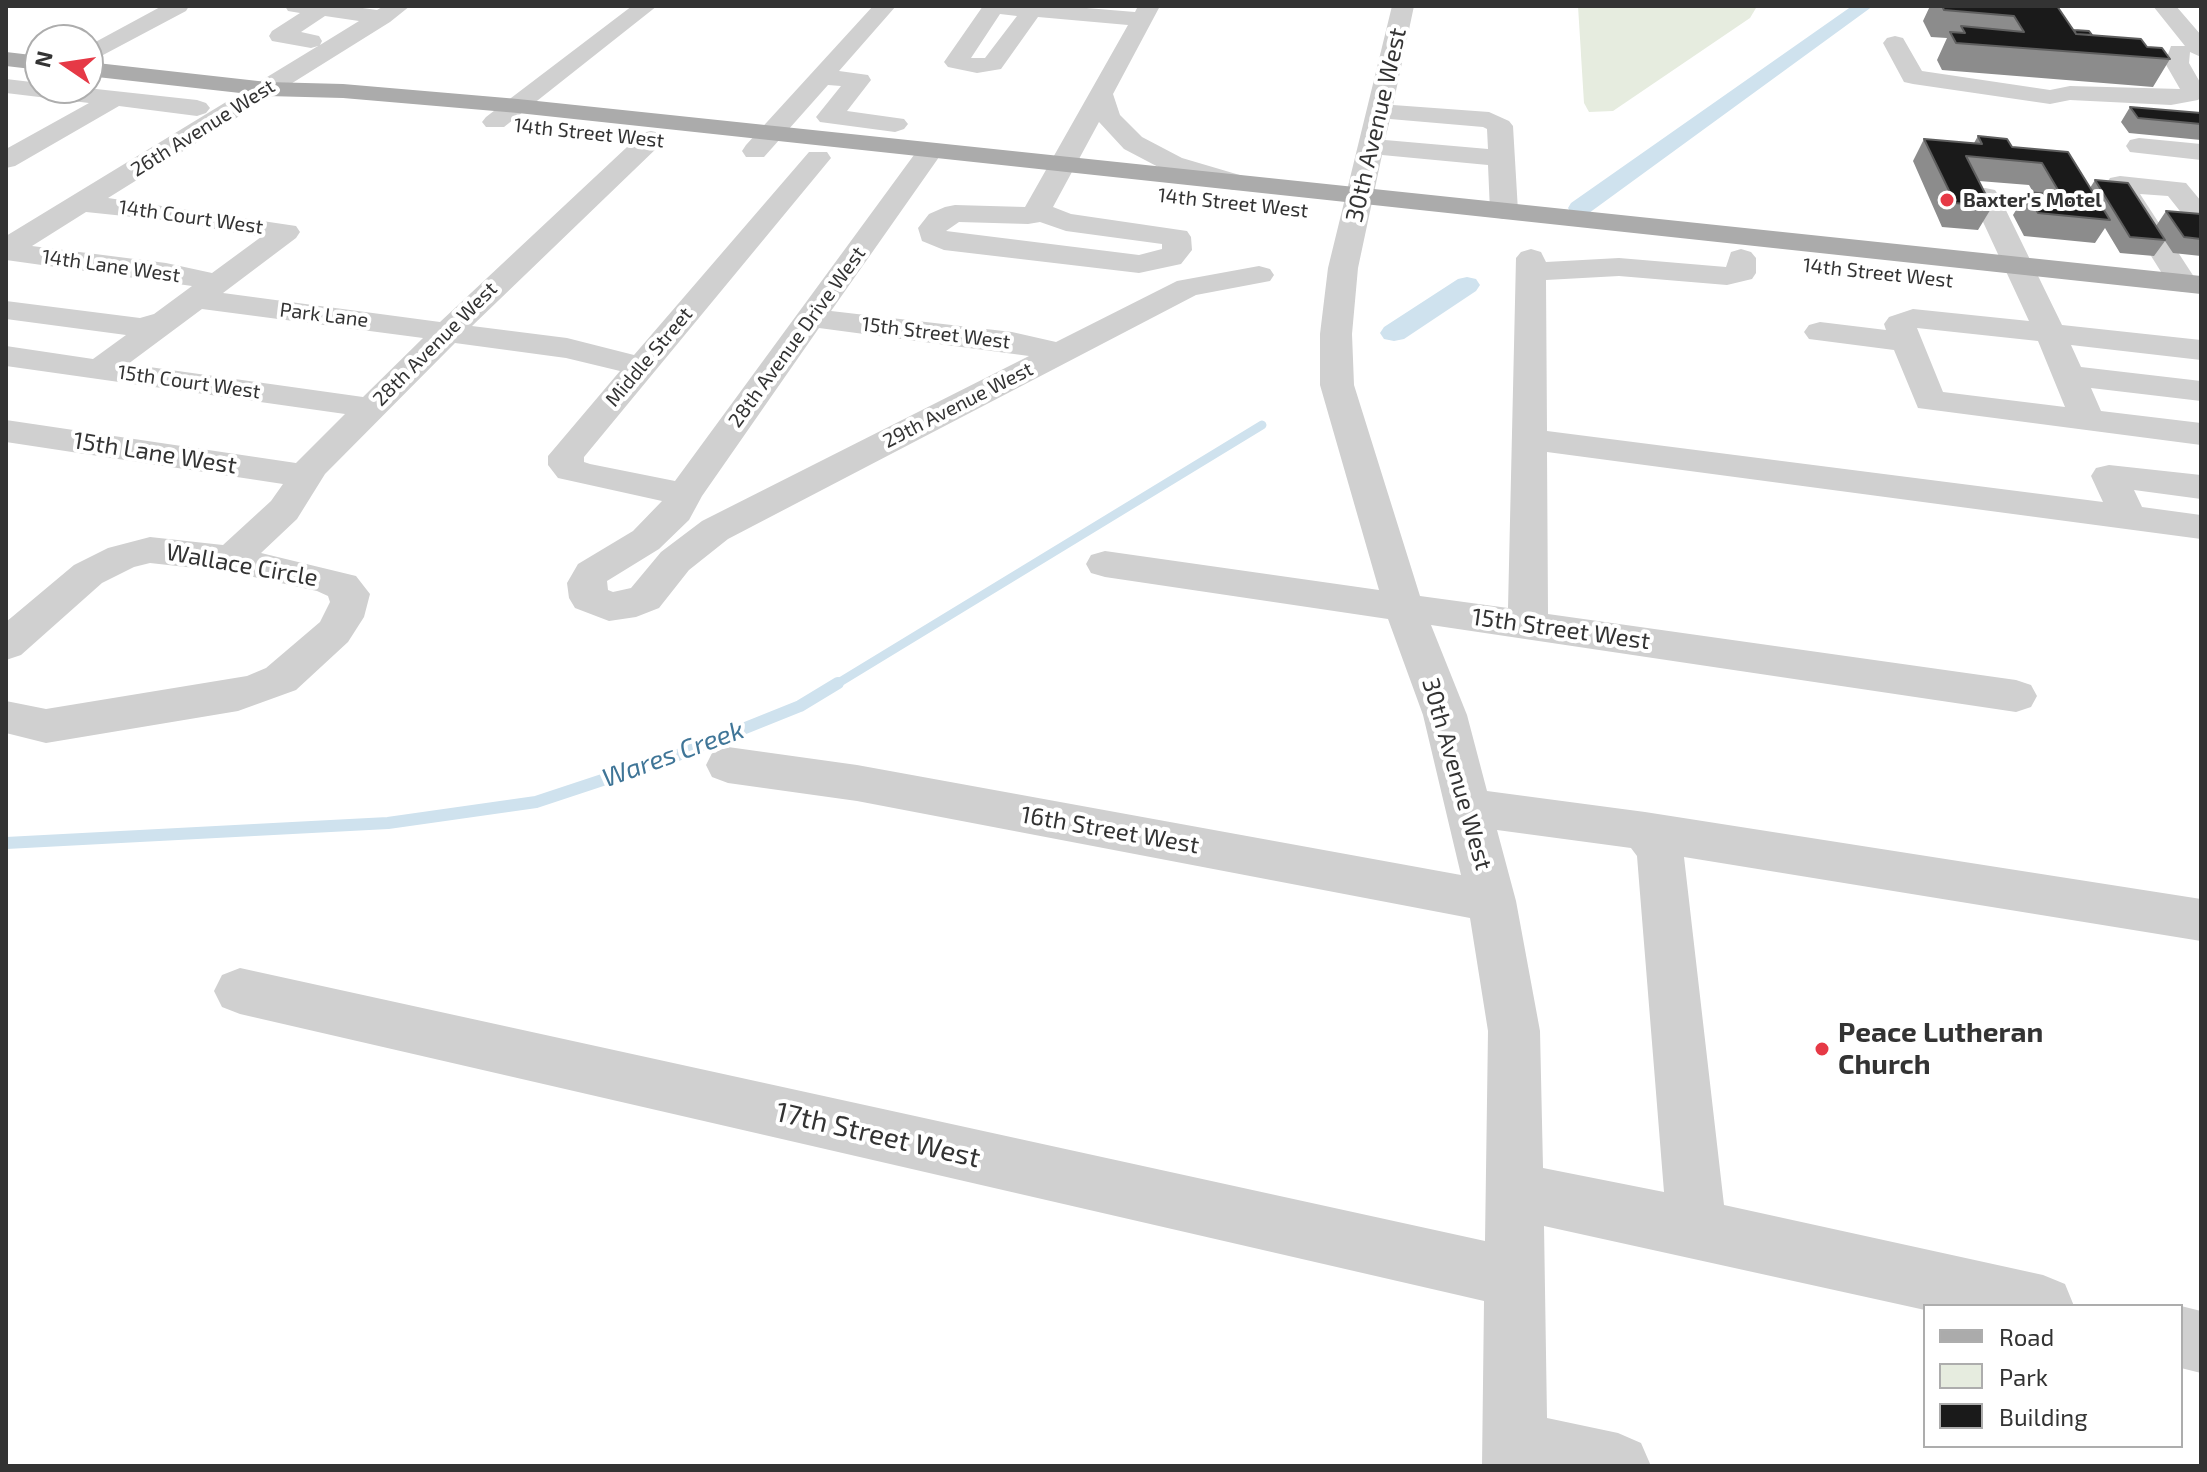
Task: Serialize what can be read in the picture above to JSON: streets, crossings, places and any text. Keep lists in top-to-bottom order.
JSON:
{
  "streets": {
    "main road": ["14th Street West"],
    "street": [
      "30th Avenue West",
      "26th Avenue West",
      "14th Court West",
      "14th Lane West",
      "Park Lane",
      "15th Street West",
      "28th Avenue Drive West",
      "28th Avenue West",
      "Middle Street",
      "15th Court West",
      "29th Avenue West",
      "15th Lane West",
      "Wallace Circle",
      "16th Street West",
      "17th Street West"
    ]
  },
  "crossings": [
    ["30th Avenue West", "14th Street West"],
    ["30th Avenue West", "15th Street West"],
    ["30th Avenue West", "16th Street West"],
    ["30th Avenue West", "17th Street West"],
    ["26th Avenue West", "14th Street West"],
    ["26th Avenue West", "14th Court West"],
    ["26th Avenue West", "14th Lane West"],
    ["14th Street West", "28th Avenue Drive West"],
    ["14th Street West", "28th Avenue West"],
    ["14th Street West", "Middle Street"],
    ["14th Court West", "14th Lane West"],
    ["14th Court West", "Park Lane"],
    ["14th Lane West", "Park Lane"],
    ["Park Lane", "28th Avenue West"],
    ["Park Lane", "Middle Street"],
    ["15th Street West", "28th Avenue Drive West"],
    ["15th Street West", "29th Avenue West"],
    ["28th Avenue Drive West", "Middle Street"],
    ["28th Avenue West", "15th Court West"],
    ["28th Avenue West", "15th Lane West"],
    ["28th Avenue West", "Wallace Circle"]
  ],
  "water": ["Wares Creek"],
  "places": ["Baxter's Motel", "Peace Lutheran Church"],
  "legend": ["Road", "Park", "Building"],
  "north": "left"
}
